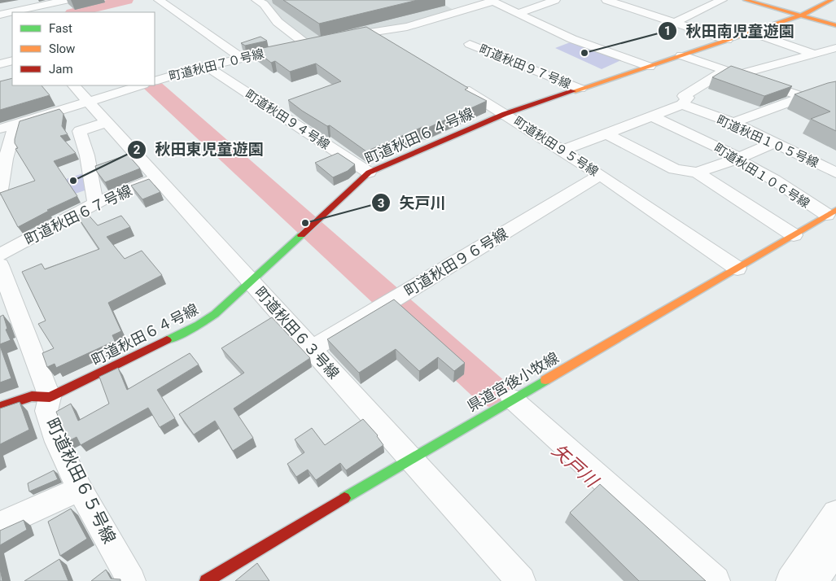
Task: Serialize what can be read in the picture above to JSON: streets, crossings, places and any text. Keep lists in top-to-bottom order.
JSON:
{
  "streets": {
    "street": [
      "町道秋田７０号線",
      "町道秋田９７号線",
      "町道秋田９４号線",
      "町道秋田６４号線",
      "町道秋田１０５号線",
      "町道秋田９５号線",
      "町道秋田１０６号線",
      "町道秋田６７号線",
      "町道秋田９６号線",
      "町道秋田６３号線",
      "県道宮後小牧線",
      "町道秋田６５号線"
    ]
  },
  "crossings": [
    ["町道秋田７０号線", "町道秋田９４号線"],
    ["町道秋田９７号線", "町道秋田６４号線"],
    ["町道秋田９４号線", "町道秋田６４号線"],
    ["町道秋田６４号線", "町道秋田９５号線"],
    ["町道秋田６４号線", "町道秋田６３号線"],
    ["町道秋田６４号線", "町道秋田６５号線"],
    ["町道秋田９５号線", "町道秋田９６号線"],
    ["町道秋田９５号線", "県道宮後小牧線"],
    ["町道秋田１０６号線", "県道宮後小牧線"],
    ["町道秋田６７号線", "町道秋田６３号線"],
    ["町道秋田９６号線", "町道秋田６３号線"],
    ["町道秋田６３号線", "県道宮後小牧線"]
  ],
  "water": ["矢戸川"],
  "places": ["秋田南児童遊園", "秋田東児童遊園", "矢戸川"],
  "legend": ["Fast", "Slow", "Jam"]
}
